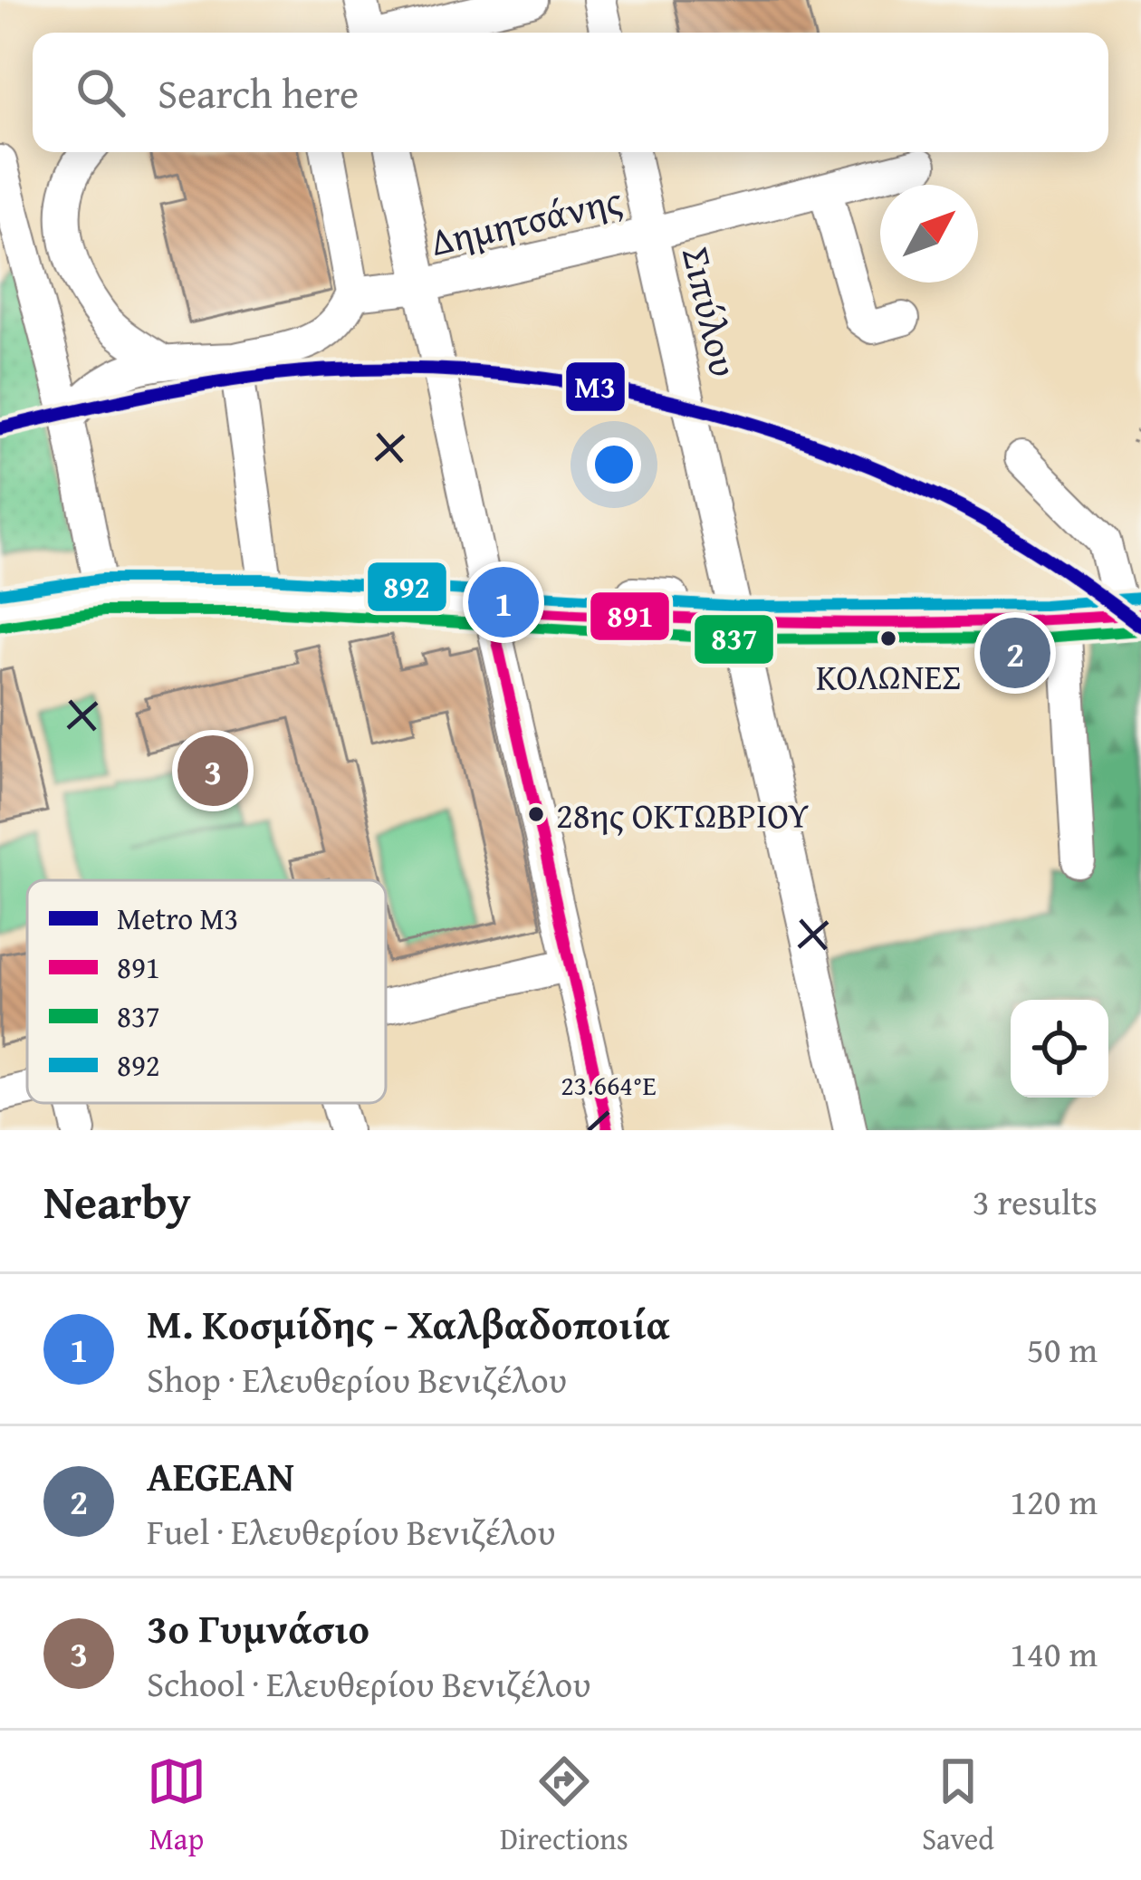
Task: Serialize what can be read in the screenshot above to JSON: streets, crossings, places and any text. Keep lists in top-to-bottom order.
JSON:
{
  "streets": {
    "street": ["Δημητσάνης", "Σιπύλου"]
  },
  "crossings": [
    ["Δημητσάνης", "Σιπύλου"]
  ],
  "places": ["ΚΟΛΩΝΕΣ", "28ης ΟΚΤΩΒΡΙΟΥ"],
  "lines": [
    "metro line Μ3",
    "transit line 892",
    "transit line 891",
    "transit line 837"
  ],
  "legend": [
    "Metro Μ3",
    "891",
    "837",
    "892"
  ],
  "north": "top right",
  "page": {
    "search": "Search here",
    "pins": ["1", "2", "3"],
    "heading": ["Nearby", "3 results"],
    "list": [
      {
        "mark": "1",
        "name": "Μ. Κοσμίδης - Χαλβαδοποιία",
        "note": "Shop · Ελευθερίου Βενιζέλου",
        "value": "50 m"
      },
      {
        "mark": "2",
        "name": "AEGEAN",
        "note": "Fuel · Ελευθερίου Βενιζέλου",
        "value": "120 m"
      },
      {
        "mark": "3",
        "name": "3ο Γυμνάσιο",
        "note": "School · Ελευθερίου Βενιζέλου",
        "value": "140 m"
      }
    ],
    "nav": ["Map", "Directions", "Saved"]
  },
  "coordinates": ["23.664°E"]
}
